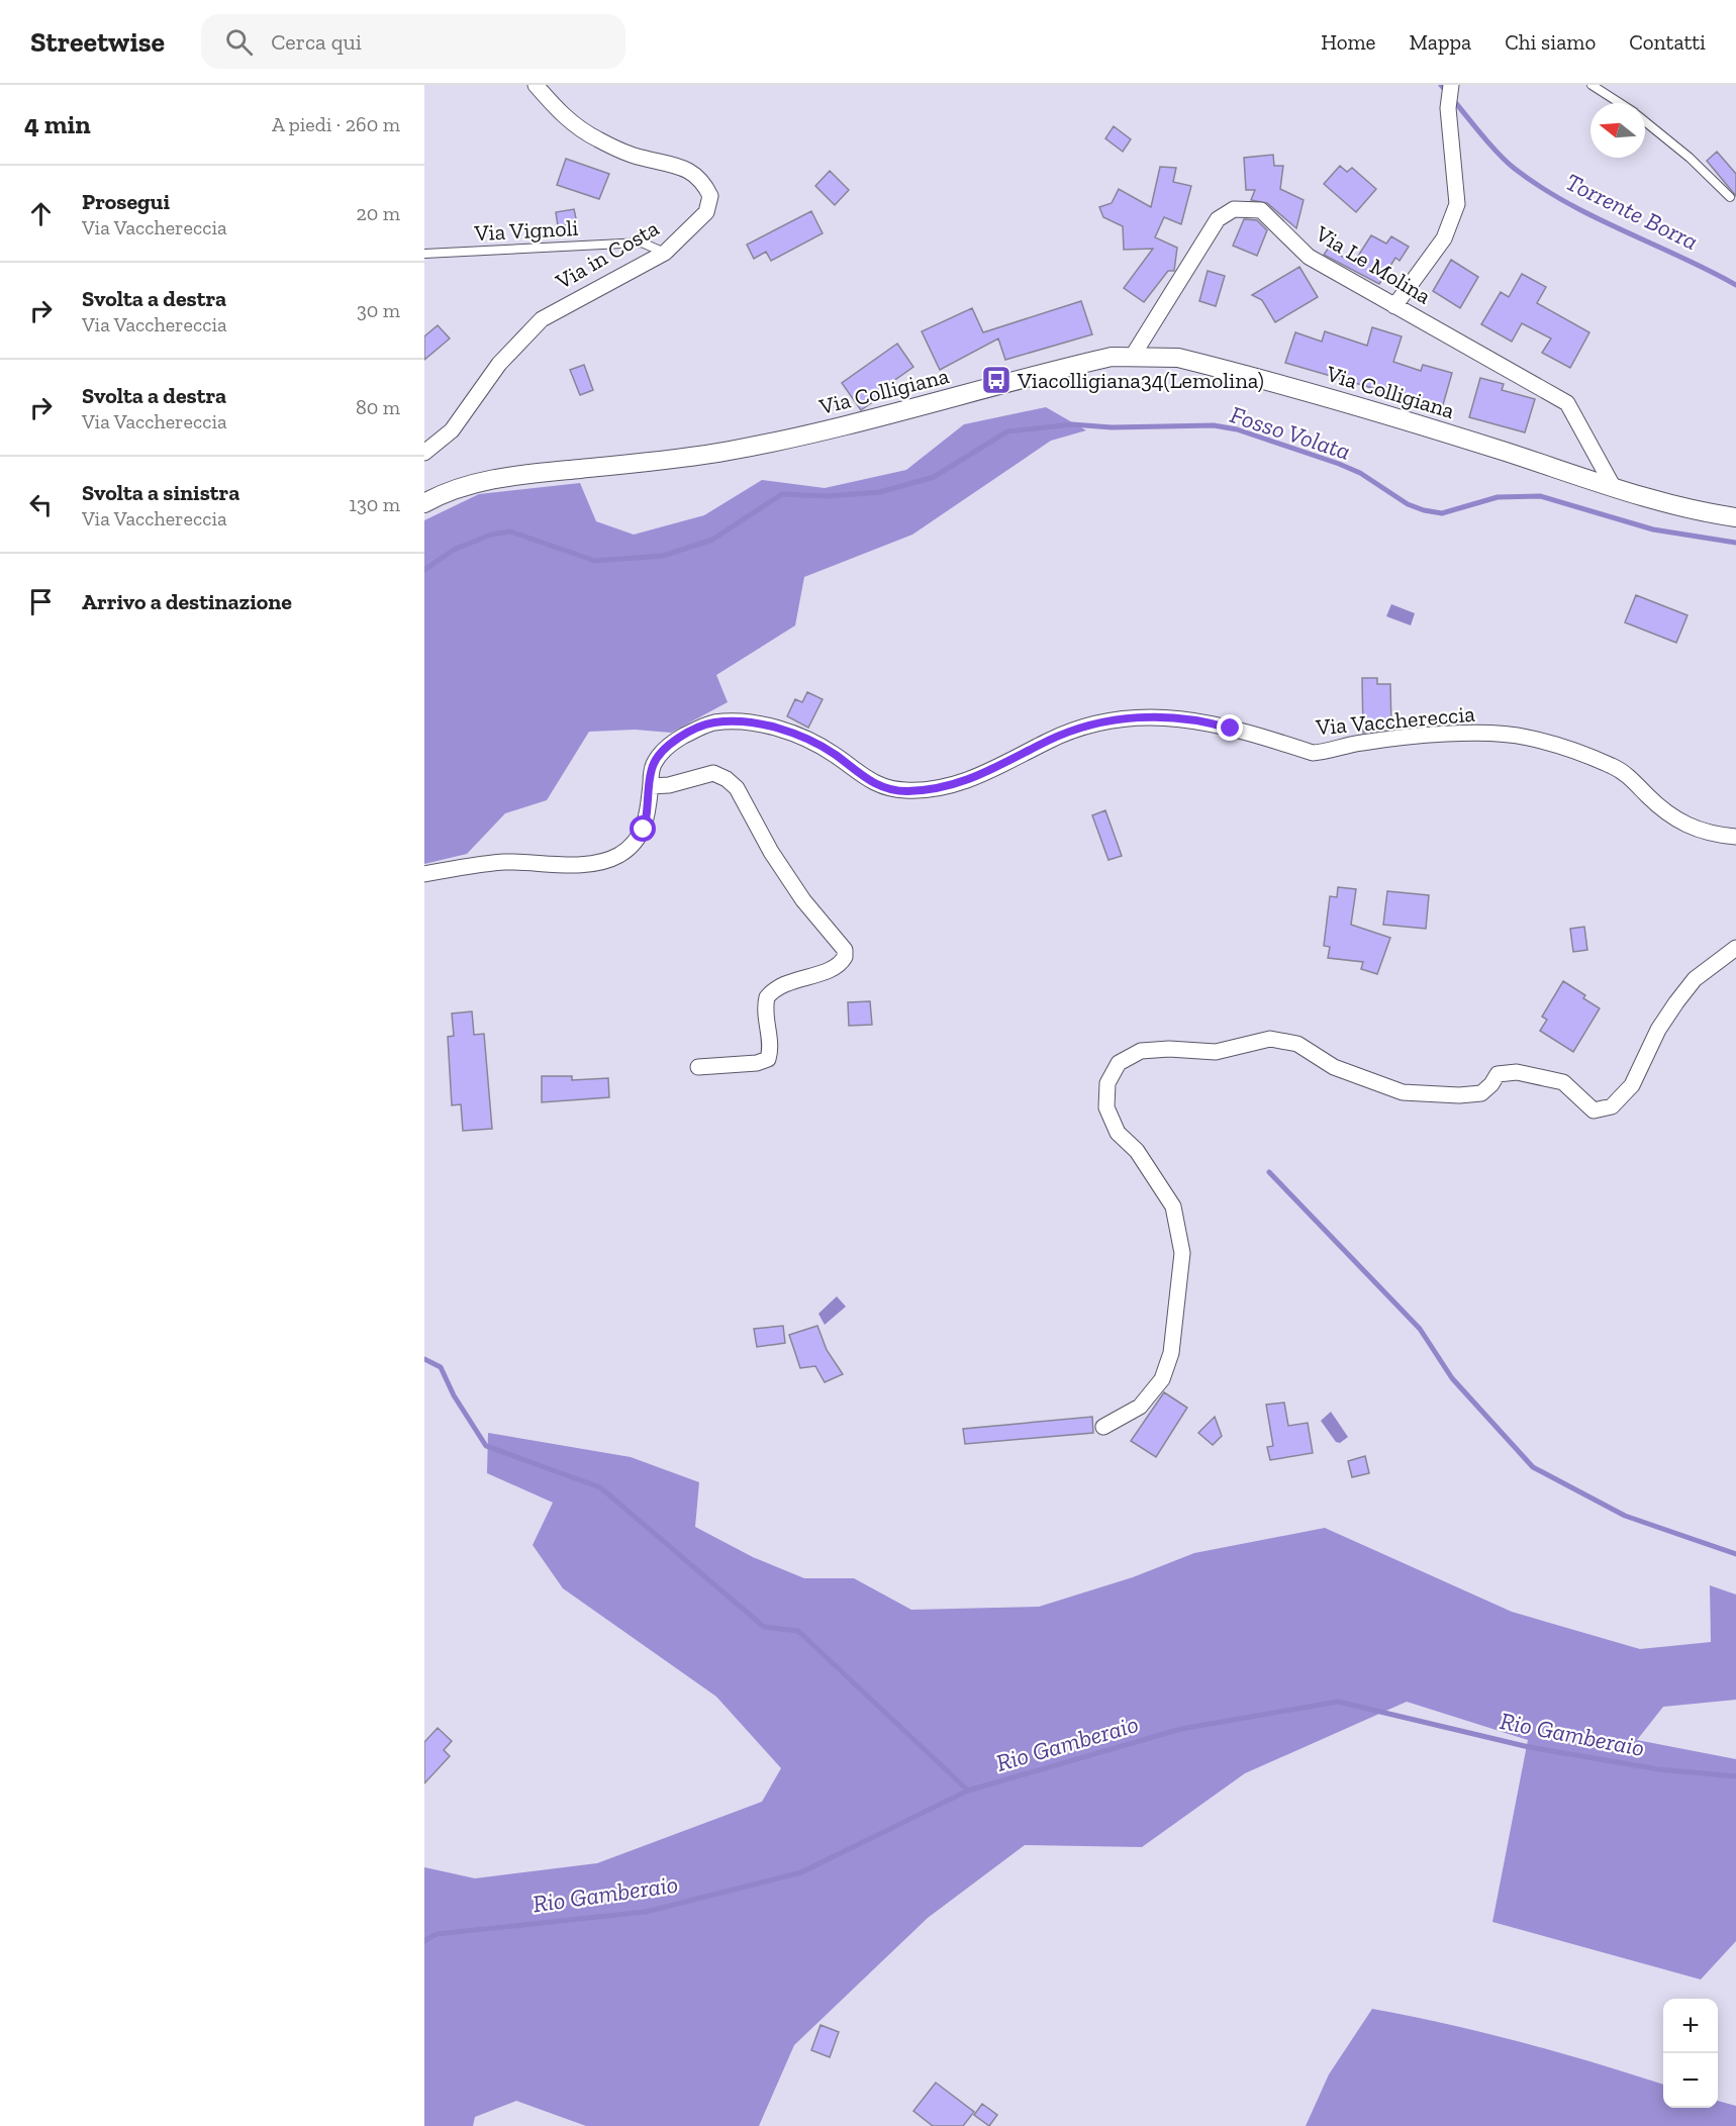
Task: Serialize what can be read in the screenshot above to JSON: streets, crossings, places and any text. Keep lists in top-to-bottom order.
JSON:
{
  "streets": {
    "street": [
      "Via in Costa",
      "Via Le Molina",
      "Via Colligiana",
      "Via Vacchereccia"
    ],
    "lane": ["Via Vignoli"]
  },
  "crossings": [
    ["Via Vignoli", "Via in Costa"],
    ["Via Le Molina", "Via Colligiana"]
  ],
  "water": ["Torrente Borra", "Fosso Volata", "Rio Gamberaio"],
  "places": {
    "bus stop": ["Viacolligiana34(Lemolina)"]
  },
  "north": "left",
  "page": {
    "header": "Streetwise",
    "search": "Cerca qui",
    "nav": [
      "Home",
      "Mappa",
      "Chi siamo",
      "Contatti"
    ],
    "heading": ["4 min", "A piedi · 260 m"],
    "list": [
      ["Prosegui", "Via Vacchereccia", "20 m"],
      ["Svolta a destra", "Via Vacchereccia", "30 m"],
      ["Svolta a destra", "Via Vacchereccia", "80 m"],
      ["Svolta a sinistra", "Via Vacchereccia", "130 m"],
      "Arrivo a destinazione"
    ],
    "map_buttons": ["+", "−"]
  }
}
